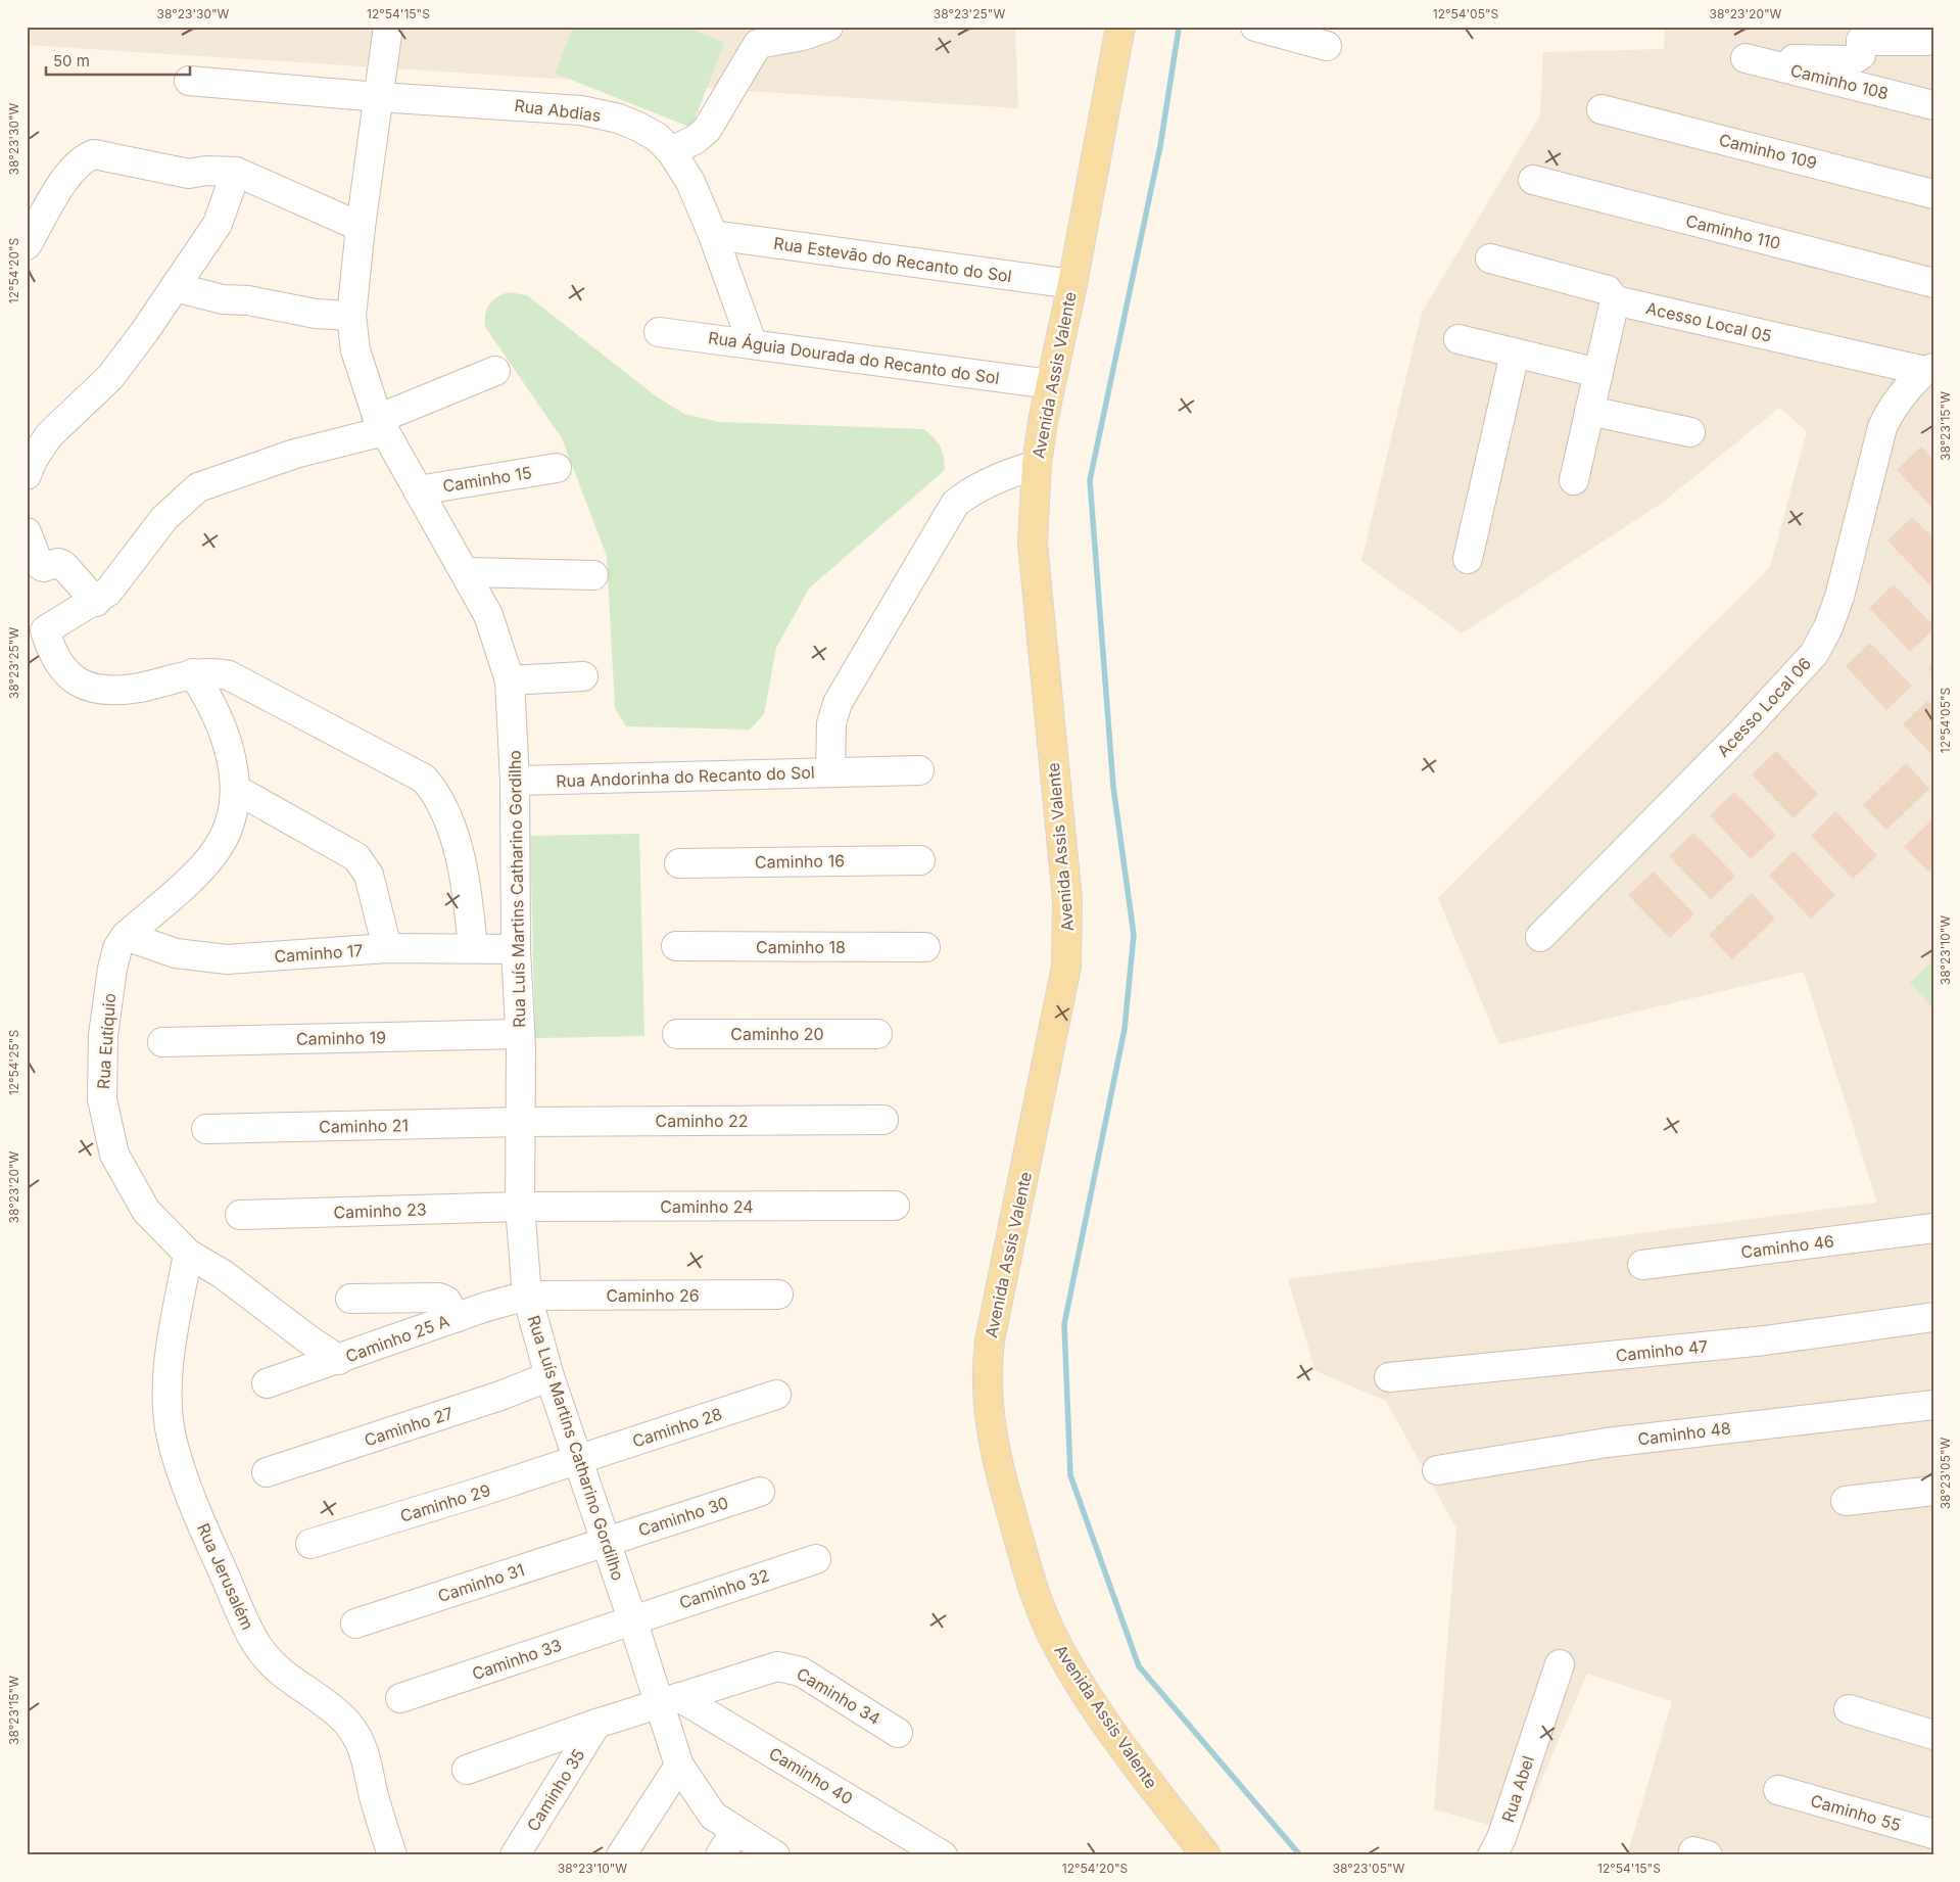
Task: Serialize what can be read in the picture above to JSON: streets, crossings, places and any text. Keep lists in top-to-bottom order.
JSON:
{
  "streets": {
    "main road": ["Avenida Assis Valente"],
    "street": [
      "Caminho 108",
      "Rua Abdias",
      "Caminho 109",
      "Caminho 110",
      "Rua Estevão do Recanto do Sol",
      "Acesso Local 05",
      "Rua Águia Dourada do Recanto do Sol",
      "Caminho 15",
      "Acesso Local 06",
      "Rua Andorinha do Recanto do Sol",
      "Caminho 16",
      "Rua Luís Martins Catharino Gordilho",
      "Caminho 18",
      "Caminho 17",
      "Caminho 20",
      "Caminho 19",
      "Rua Eutíquio",
      "Caminho 22",
      "Caminho 21",
      "Caminho 24",
      "Caminho 23",
      "Caminho 46",
      "Caminho 26",
      "Caminho 25 A",
      "Caminho 47",
      "Caminho 27",
      "Caminho 28",
      "Caminho 48",
      "Caminho 29",
      "Caminho 30",
      "Rua Jerusalém",
      "Caminho 31",
      "Caminho 32",
      "Caminho 33",
      "Caminho 34",
      "Caminho 40",
      "Rua Abel",
      "Caminho 35",
      "Caminho 55"
    ]
  },
  "crossings": [
    ["Rua Abdias", "Rua Estevão do Recanto do Sol"],
    ["Rua Abdias", "Rua Águia Dourada do Recanto do Sol"],
    ["Rua Abdias", "Rua Luís Martins Catharino Gordilho"],
    ["Rua Estevão do Recanto do Sol", "Avenida Assis Valente"],
    ["Acesso Local 05", "Acesso Local 06"],
    ["Rua Águia Dourada do Recanto do Sol", "Avenida Assis Valente"],
    ["Avenida Assis Valente", "Rua Andorinha do Recanto do Sol"],
    ["Caminho 15", "Rua Luís Martins Catharino Gordilho"],
    ["Rua Andorinha do Recanto do Sol", "Rua Luís Martins Catharino Gordilho"],
    ["Rua Luís Martins Catharino Gordilho", "Caminho 17"],
    ["Rua Luís Martins Catharino Gordilho", "Caminho 19"],
    ["Rua Luís Martins Catharino Gordilho", "Caminho 22"],
    ["Rua Luís Martins Catharino Gordilho", "Caminho 21"],
    ["Rua Luís Martins Catharino Gordilho", "Caminho 24"],
    ["Rua Luís Martins Catharino Gordilho", "Caminho 23"],
    ["Rua Luís Martins Catharino Gordilho", "Caminho 26"],
    ["Rua Luís Martins Catharino Gordilho", "Caminho 25 A"],
    ["Rua Luís Martins Catharino Gordilho", "Caminho 27"],
    ["Rua Luís Martins Catharino Gordilho", "Caminho 28"],
    ["Rua Luís Martins Catharino Gordilho", "Caminho 29"],
    ["Rua Luís Martins Catharino Gordilho", "Caminho 30"],
    ["Rua Luís Martins Catharino Gordilho", "Caminho 31"],
    ["Rua Luís Martins Catharino Gordilho", "Caminho 32"],
    ["Rua Luís Martins Catharino Gordilho", "Caminho 33"],
    ["Rua Luís Martins Catharino Gordilho", "Caminho 34"],
    ["Rua Luís Martins Catharino Gordilho", "Caminho 40"],
    ["Rua Luís Martins Catharino Gordilho", "Caminho 35"],
    ["Caminho 17", "Rua Eutíquio"],
    ["Rua Eutíquio", "Caminho 25 A"],
    ["Rua Eutíquio", "Rua Jerusalém"],
    ["Caminho 22", "Caminho 21"],
    ["Caminho 24", "Caminho 23"],
    ["Caminho 26", "Caminho 25 A"],
    ["Caminho 28", "Caminho 29"],
    ["Caminho 30", "Caminho 31"],
    ["Caminho 32", "Caminho 33"],
    ["Caminho 34", "Caminho 40"],
    ["Caminho 34", "Caminho 35"],
    ["Caminho 40", "Caminho 35"]
  ],
  "scale_bar": "50 m",
  "coordinates": [
    "38°23'30\"W",
    "12°54'15\"S",
    "38°23'25\"W",
    "12°54'05\"S",
    "38°23'20\"W",
    "12°54'20\"S",
    "38°23'15\"W",
    "38°23'10\"W",
    "12°54'25\"S",
    "38°23'05\"W"
  ]
}
